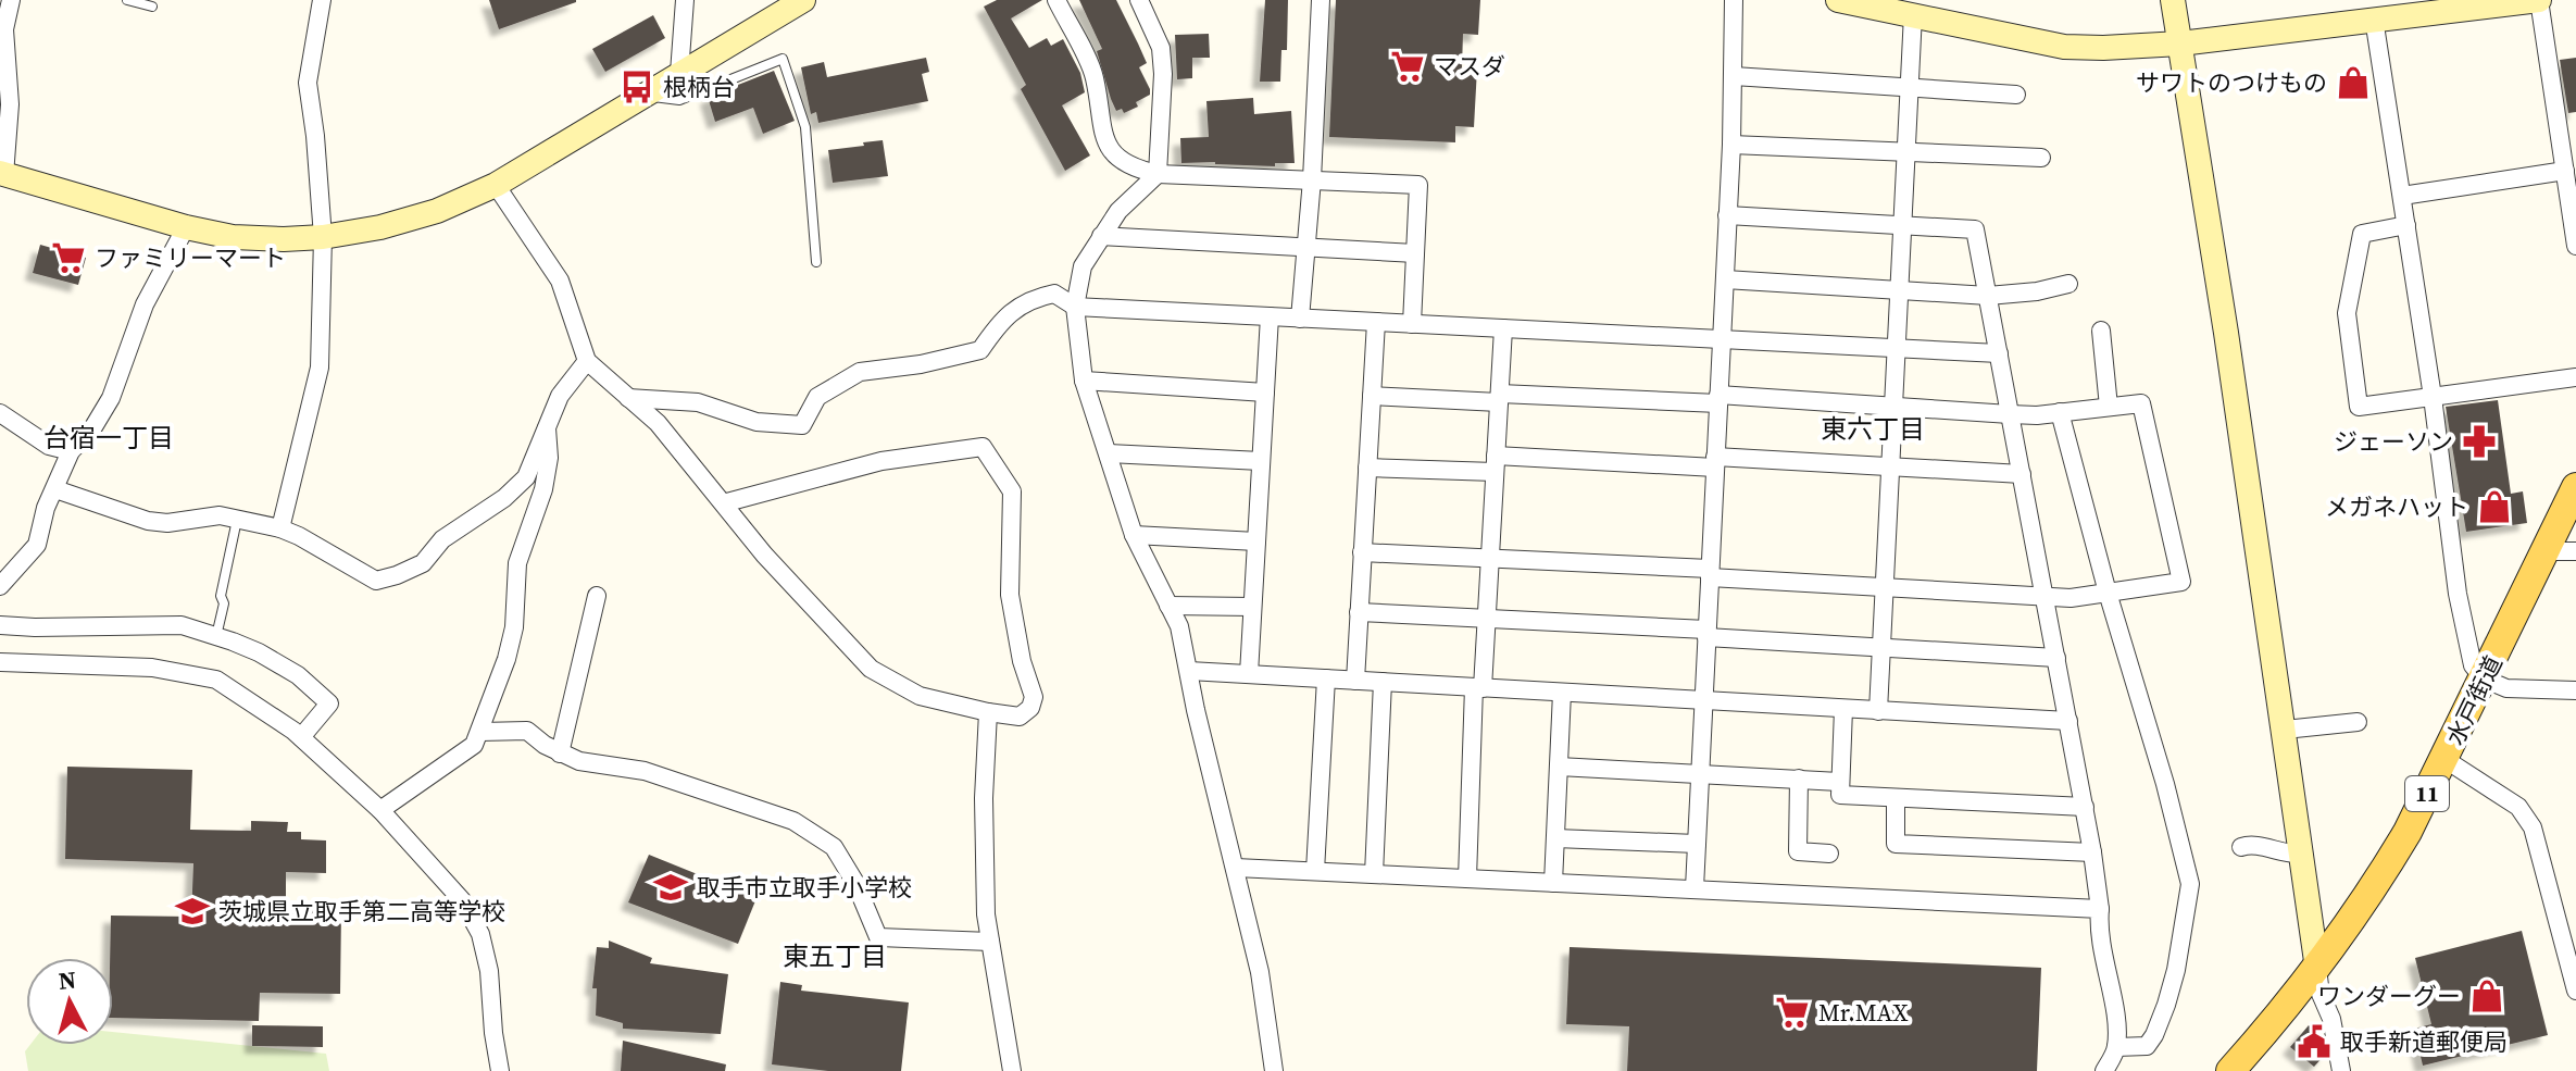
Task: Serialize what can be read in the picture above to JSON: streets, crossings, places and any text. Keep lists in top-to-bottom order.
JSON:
{
  "streets": {
    "main road": ["水戸街道", "11"]
  },
  "districts": ["東六丁目", "台宿一丁目", "東五丁目"],
  "places": {
    "supermarket": ["マスダ", "ファミリーマート", "Mr.MAX"],
    "shop": ["サワトのつけもの", "メガネハット", "ワンダーグー"],
    "bus stop": ["根柄台"],
    "pharmacy": ["ジェーソン"],
    "school or university": ["取手市立取手小学校", "茨城県立取手第二高等学校"],
    "public building": ["取手新道郵便局"]
  },
  "north": "top"
}
